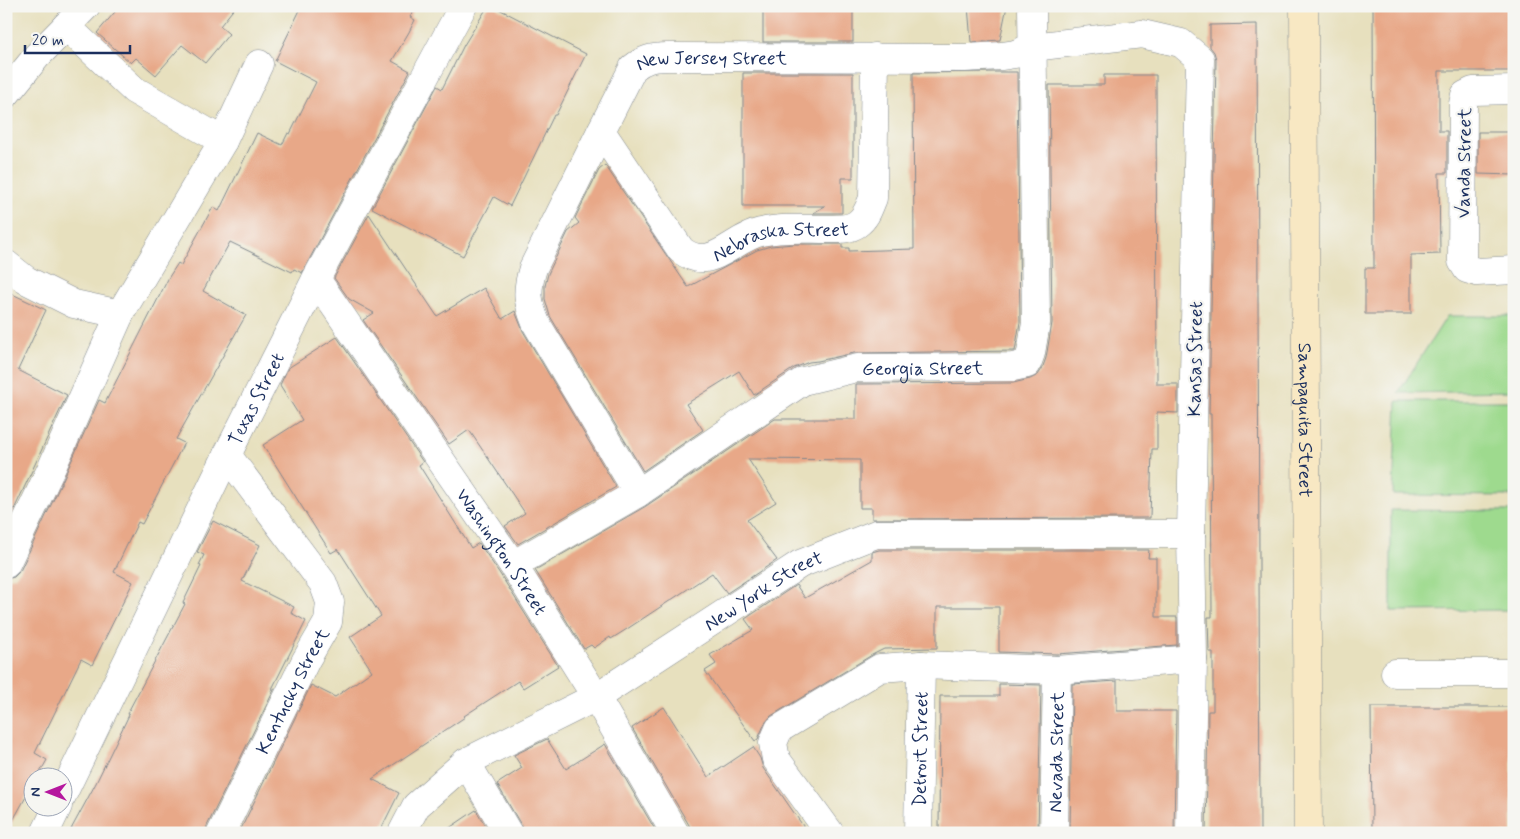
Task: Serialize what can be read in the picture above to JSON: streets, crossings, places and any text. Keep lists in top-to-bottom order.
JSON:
{
  "streets": {
    "main road": ["Sampaguita Street"],
    "street": [
      "New Jersey Street",
      "Vanda Street",
      "Nebraska Street",
      "Kansas Street",
      "Georgia Street",
      "Texas Street",
      "Washington Street",
      "New York Street",
      "Kentucky Street",
      "Detroit Street",
      "Nevada Street"
    ]
  },
  "crossings": [
    ["New Jersey Street", "Nebraska Street"],
    ["New Jersey Street", "Kansas Street"],
    ["New Jersey Street", "Georgia Street"],
    ["Kansas Street", "New York Street"],
    ["Georgia Street", "Washington Street"],
    ["Texas Street", "Washington Street"],
    ["Texas Street", "Kentucky Street"],
    ["Washington Street", "New York Street"]
  ],
  "scale_bar": "20 m",
  "north": "left"
}
